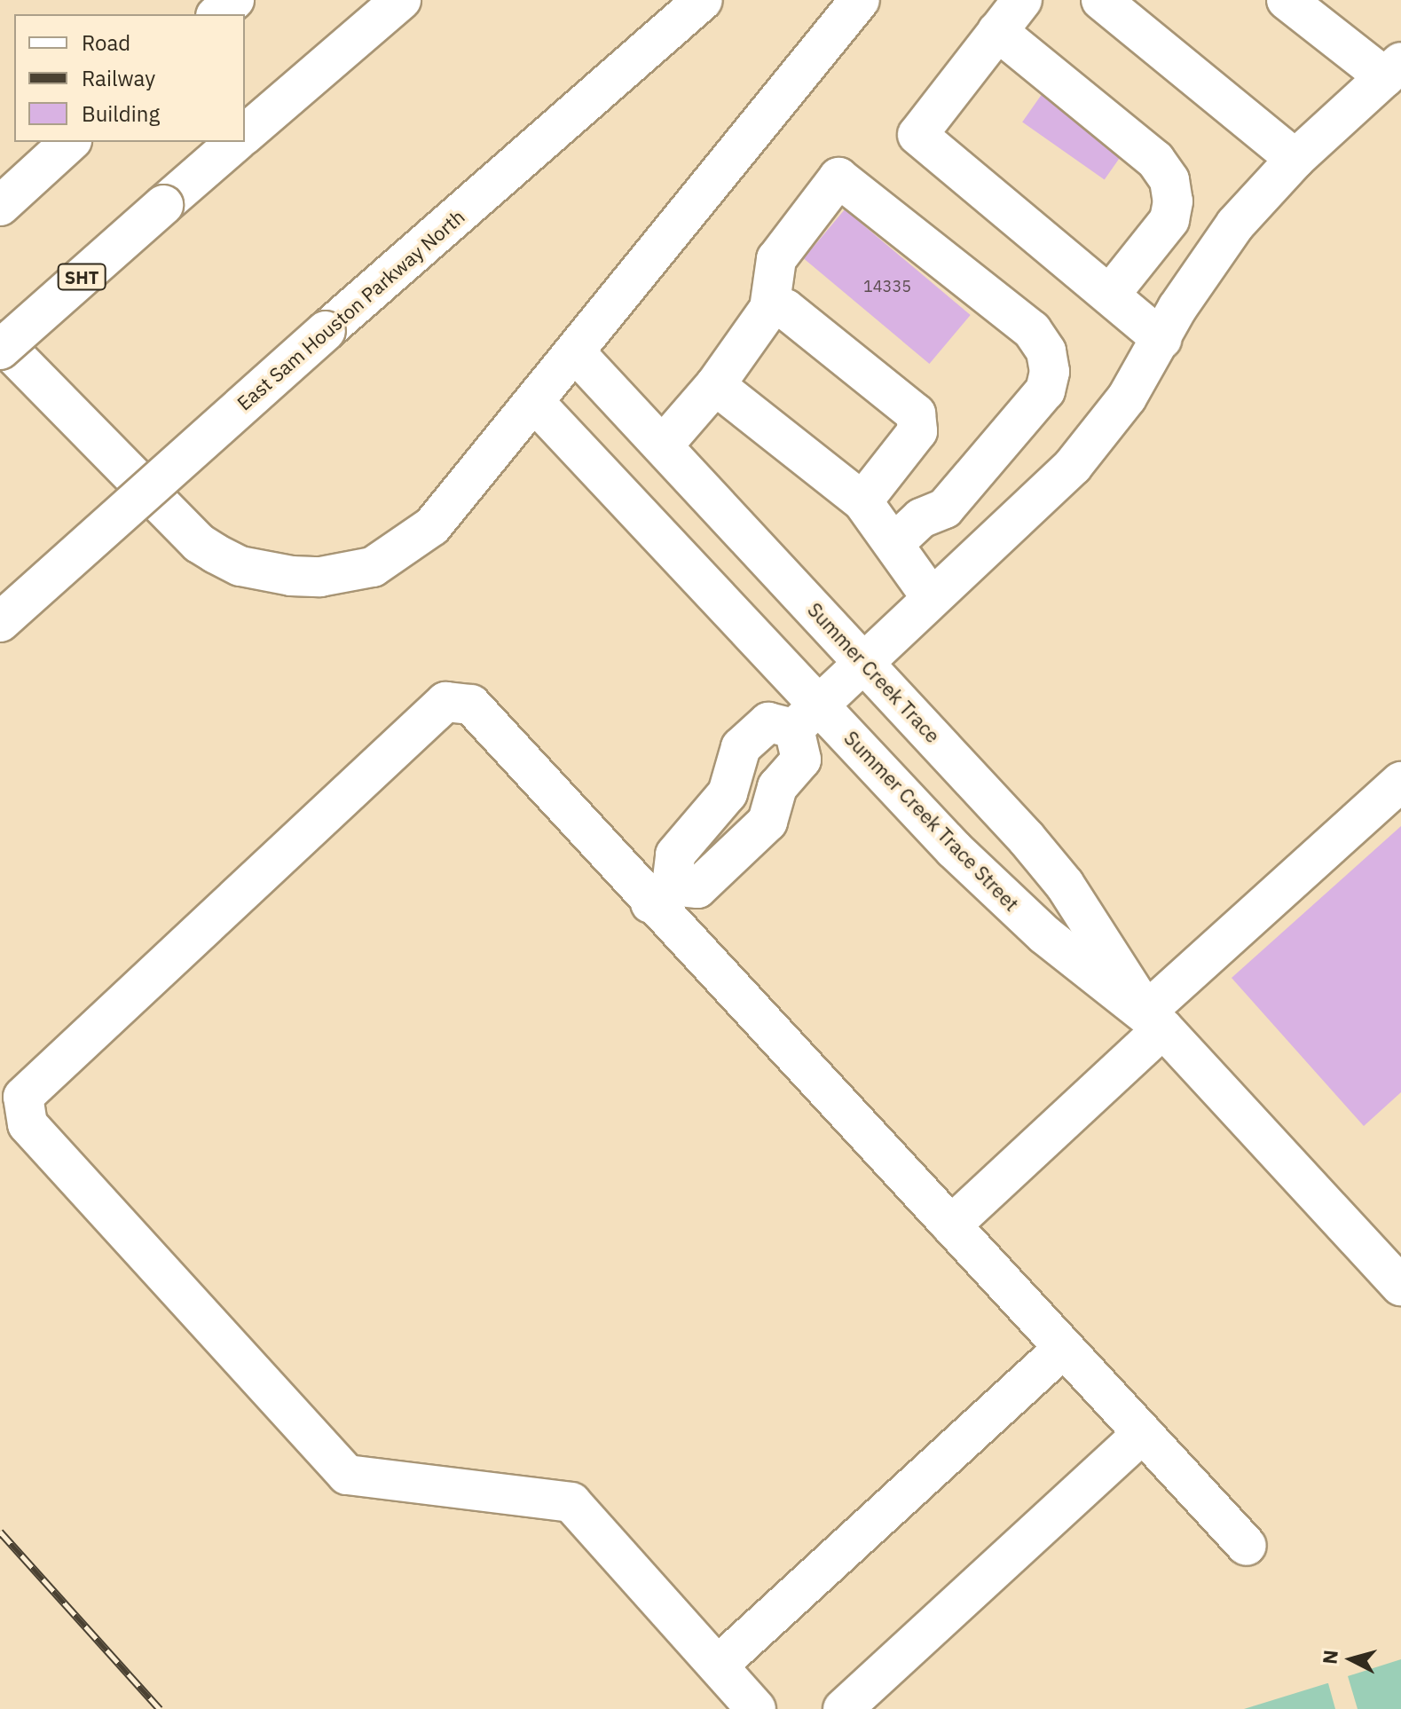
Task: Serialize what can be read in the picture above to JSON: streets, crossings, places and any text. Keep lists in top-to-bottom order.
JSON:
{
  "streets": {
    "main road": [
      "SHT",
      "East Sam Houston Parkway North",
      "Summer Creek Trace",
      "Summer Creek Trace Street"
    ]
  },
  "crossings": [
    ["Summer Creek Trace", "Summer Creek Trace Street"]
  ],
  "house_numbers": ["14335"],
  "legend": ["Road", "Railway", "Building"],
  "north": "left"
}
